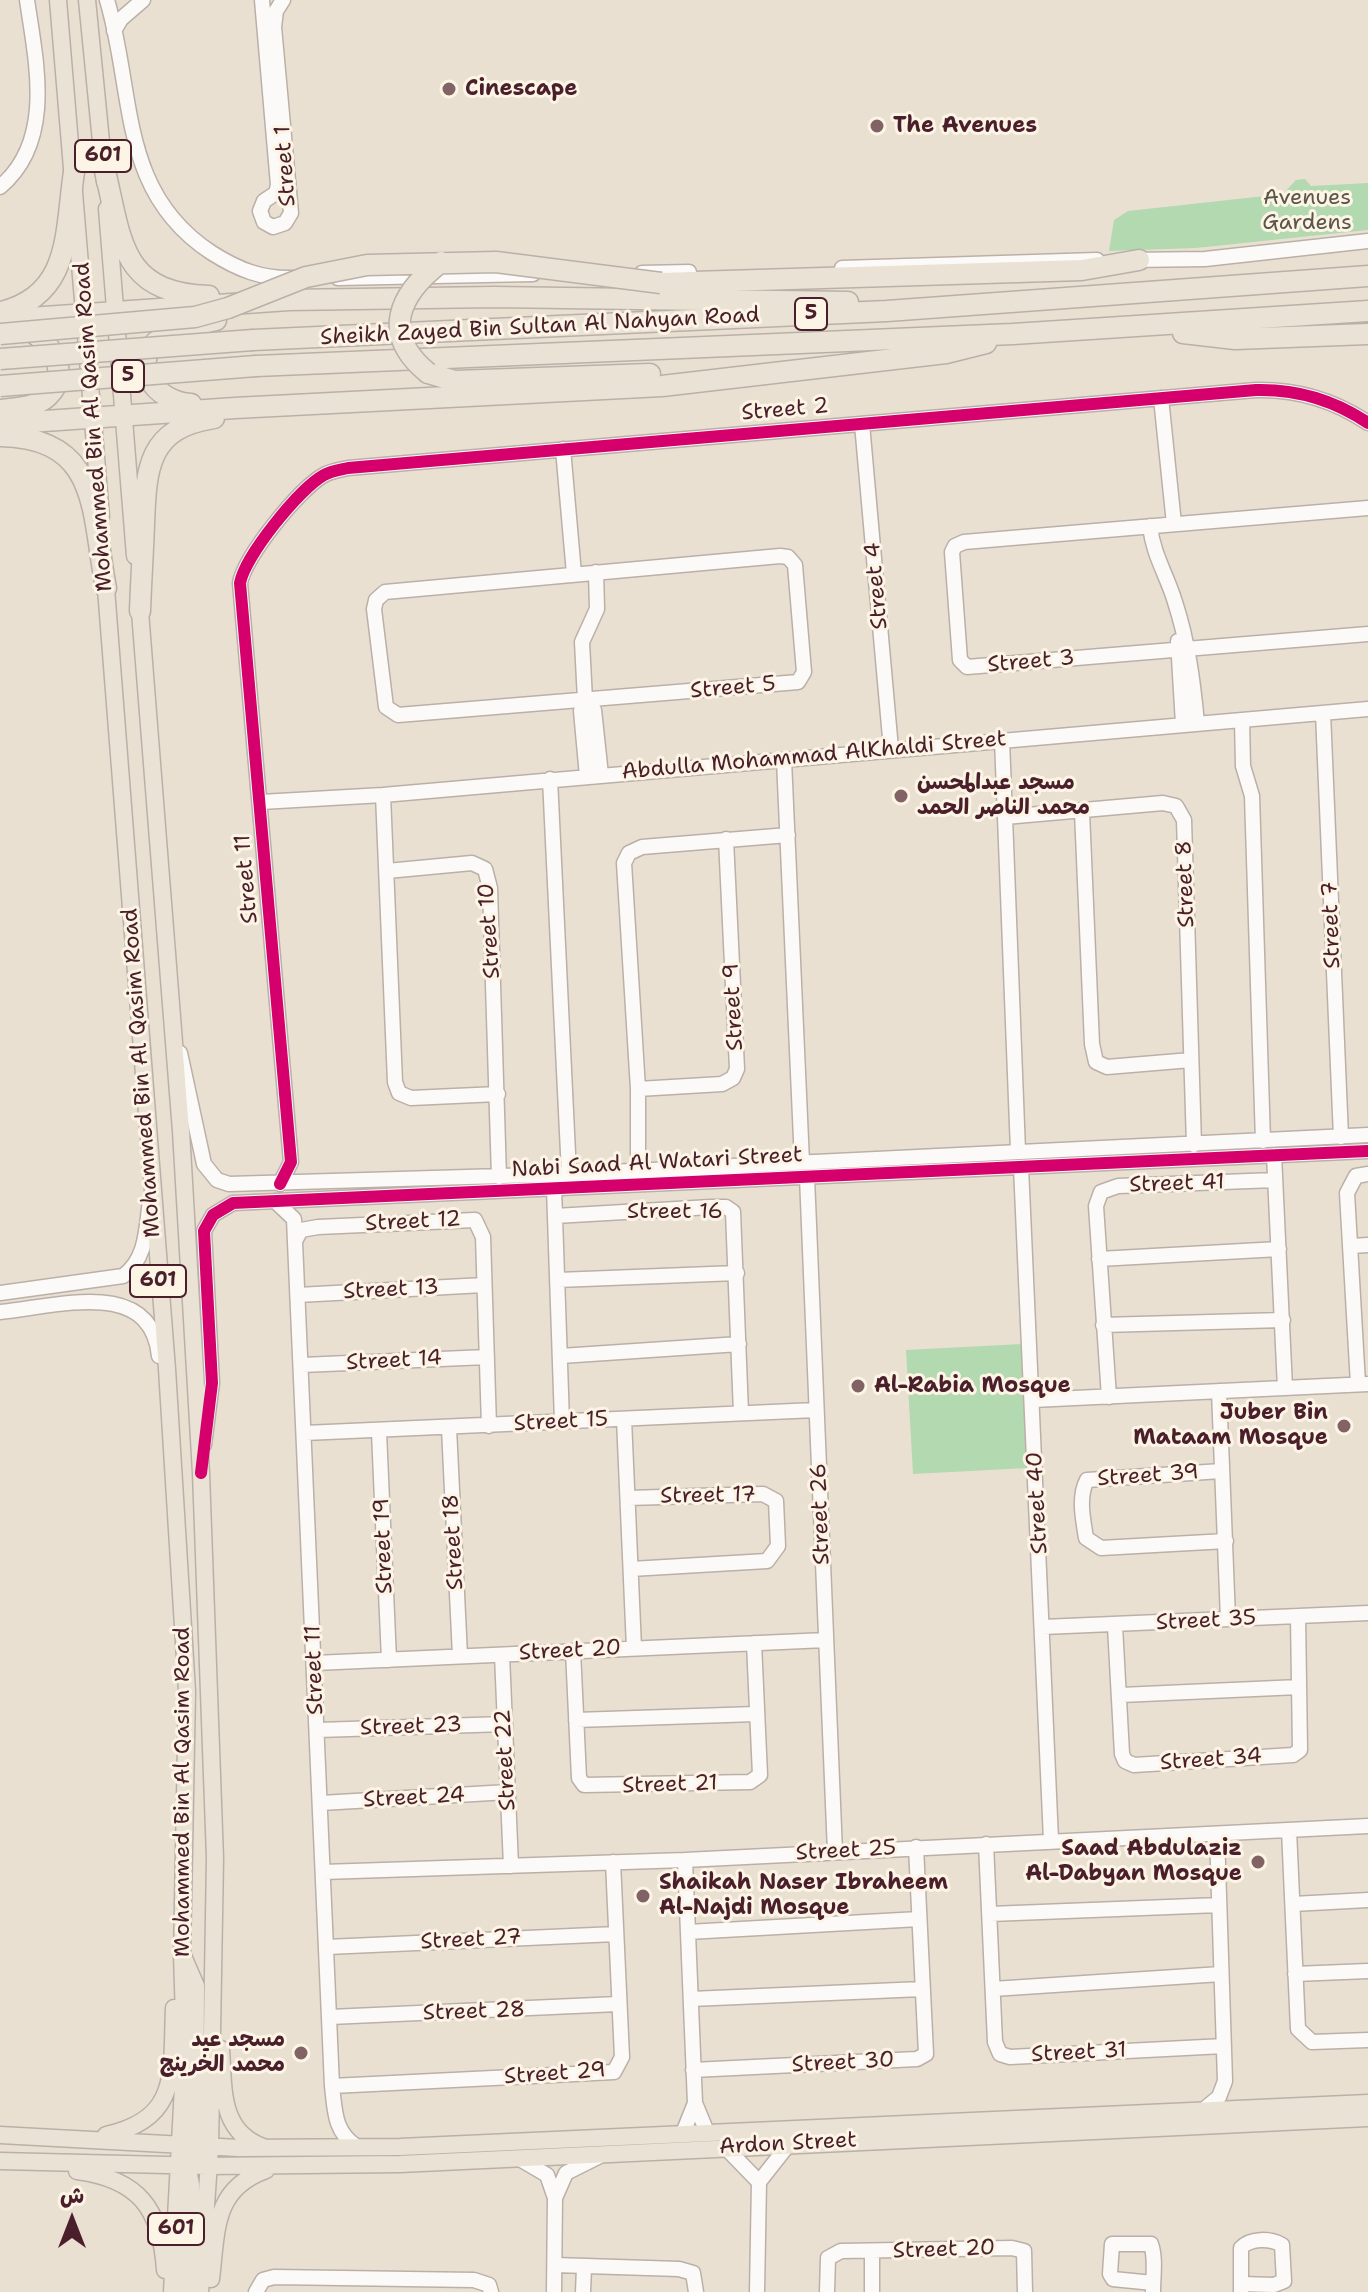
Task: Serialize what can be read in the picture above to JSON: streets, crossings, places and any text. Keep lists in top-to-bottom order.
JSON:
{
  "streets": {
    "highway": ["5", "Sheikh Zayed Bin Sultan Al Nahyan Road"],
    "main road": ["601", "Mohammed Bin Al Qasim Road", "Ardon Street"],
    "street": [
      "Street 1",
      "Street 2",
      "Street 4",
      "Street 3",
      "Street 5",
      "Abdulla Mohammad AlKhaldi Street",
      "Street 11",
      "Street 8",
      "Street 7",
      "Street 10",
      "Street 9",
      "Nabi Saad Al Watari Street",
      "Street 41",
      "Street 16",
      "Street 12",
      "Street 13",
      "Street 14",
      "Street 15",
      "Street 39",
      "Street 17",
      "Street 40",
      "Street 26",
      "Street 18",
      "Street 19",
      "Street 35",
      "Street 20",
      "Street 23",
      "Street 22",
      "Street 34",
      "Street 21",
      "Street 24",
      "Street 25",
      "Street 27",
      "Street 28",
      "Street 31",
      "Street 30",
      "Street 29"
    ]
  },
  "crossings": [
    ["Street 2", "Street 4"],
    ["Street 2", "Street 11"],
    ["Mohammed Bin Al Qasim Road", "Nabi Saad Al Watari Street"],
    ["Mohammed Bin Al Qasim Road", "Ardon Street"],
    ["Street 4", "Abdulla Mohammad AlKhaldi Street"],
    ["Abdulla Mohammad AlKhaldi Street", "Street 11"],
    ["Abdulla Mohammad AlKhaldi Street", "Street 7"],
    ["Street 11", "Street 12"],
    ["Street 11", "Street 13"],
    ["Street 11", "Street 14"],
    ["Street 11", "Street 15"],
    ["Street 11", "Street 20"],
    ["Street 11", "Street 23"],
    ["Street 11", "Street 24"],
    ["Street 11", "Street 25"],
    ["Street 11", "Street 27"],
    ["Street 11", "Street 28"],
    ["Street 11", "Street 29"],
    ["Street 8", "Nabi Saad Al Watari Street"],
    ["Street 7", "Nabi Saad Al Watari Street"],
    ["Street 10", "Nabi Saad Al Watari Street"],
    ["Nabi Saad Al Watari Street", "Street 40"],
    ["Nabi Saad Al Watari Street", "Street 26"],
    ["Street 16", "Street 15"],
    ["Street 12", "Street 13"],
    ["Street 12", "Street 14"],
    ["Street 12", "Street 15"],
    ["Street 15", "Street 17"],
    ["Street 15", "Street 26"],
    ["Street 15", "Street 18"],
    ["Street 15", "Street 19"],
    ["Street 39", "Street 35"],
    ["Street 17", "Street 20"],
    ["Street 40", "Street 35"],
    ["Street 40", "Street 25"],
    ["Street 26", "Street 20"],
    ["Street 26", "Street 25"],
    ["Street 18", "Street 20"],
    ["Street 19", "Street 20"],
    ["Street 35", "Street 34"],
    ["Street 20", "Street 22"],
    ["Street 20", "Street 21"],
    ["Street 23", "Street 22"],
    ["Street 22", "Street 24"],
    ["Street 22", "Street 25"],
    ["Street 25", "Street 31"],
    ["Street 25", "Street 30"],
    ["Street 25", "Street 29"],
    ["Street 27", "Street 29"],
    ["Street 28", "Street 29"]
  ],
  "parks": ["Avenues Gardens"],
  "places": [
    "Cinescape",
    "The Avenues",
    "مسجد عبدالمحسن محمد الناصر الحمد",
    "Al-Rabia Mosque",
    "Juber Bin Mataam Mosque",
    "Saad Abdulaziz Al-Dabyan Mosque",
    "Shaikah Naser Ibraheem Al-Najdi Mosque",
    "مسجد عيد محمد الخرينج"
  ],
  "north": "top"
}
